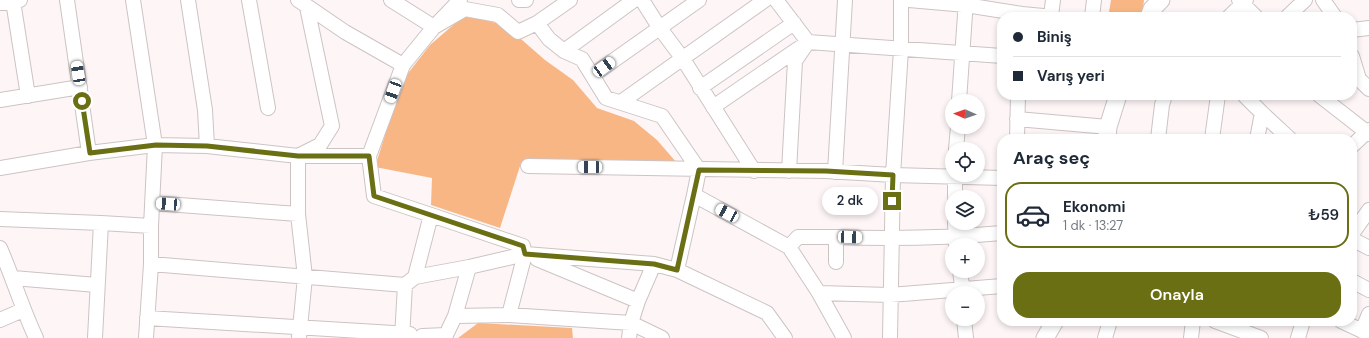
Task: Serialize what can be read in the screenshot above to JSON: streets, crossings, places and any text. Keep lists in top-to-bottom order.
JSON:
{
  "north": "left",
  "page": {
    "banner": ["Biniş", "Varış yeri"],
    "map_buttons": ["+", "−"],
    "heading": "Araç seç",
    "list": [
      {
        "name": "Ekonomi",
        "note": "1 dk · 13:27",
        "value": "₺59"
      }
    ],
    "bubble": "2 dk",
    "buttons": "Onayla"
  }
}
